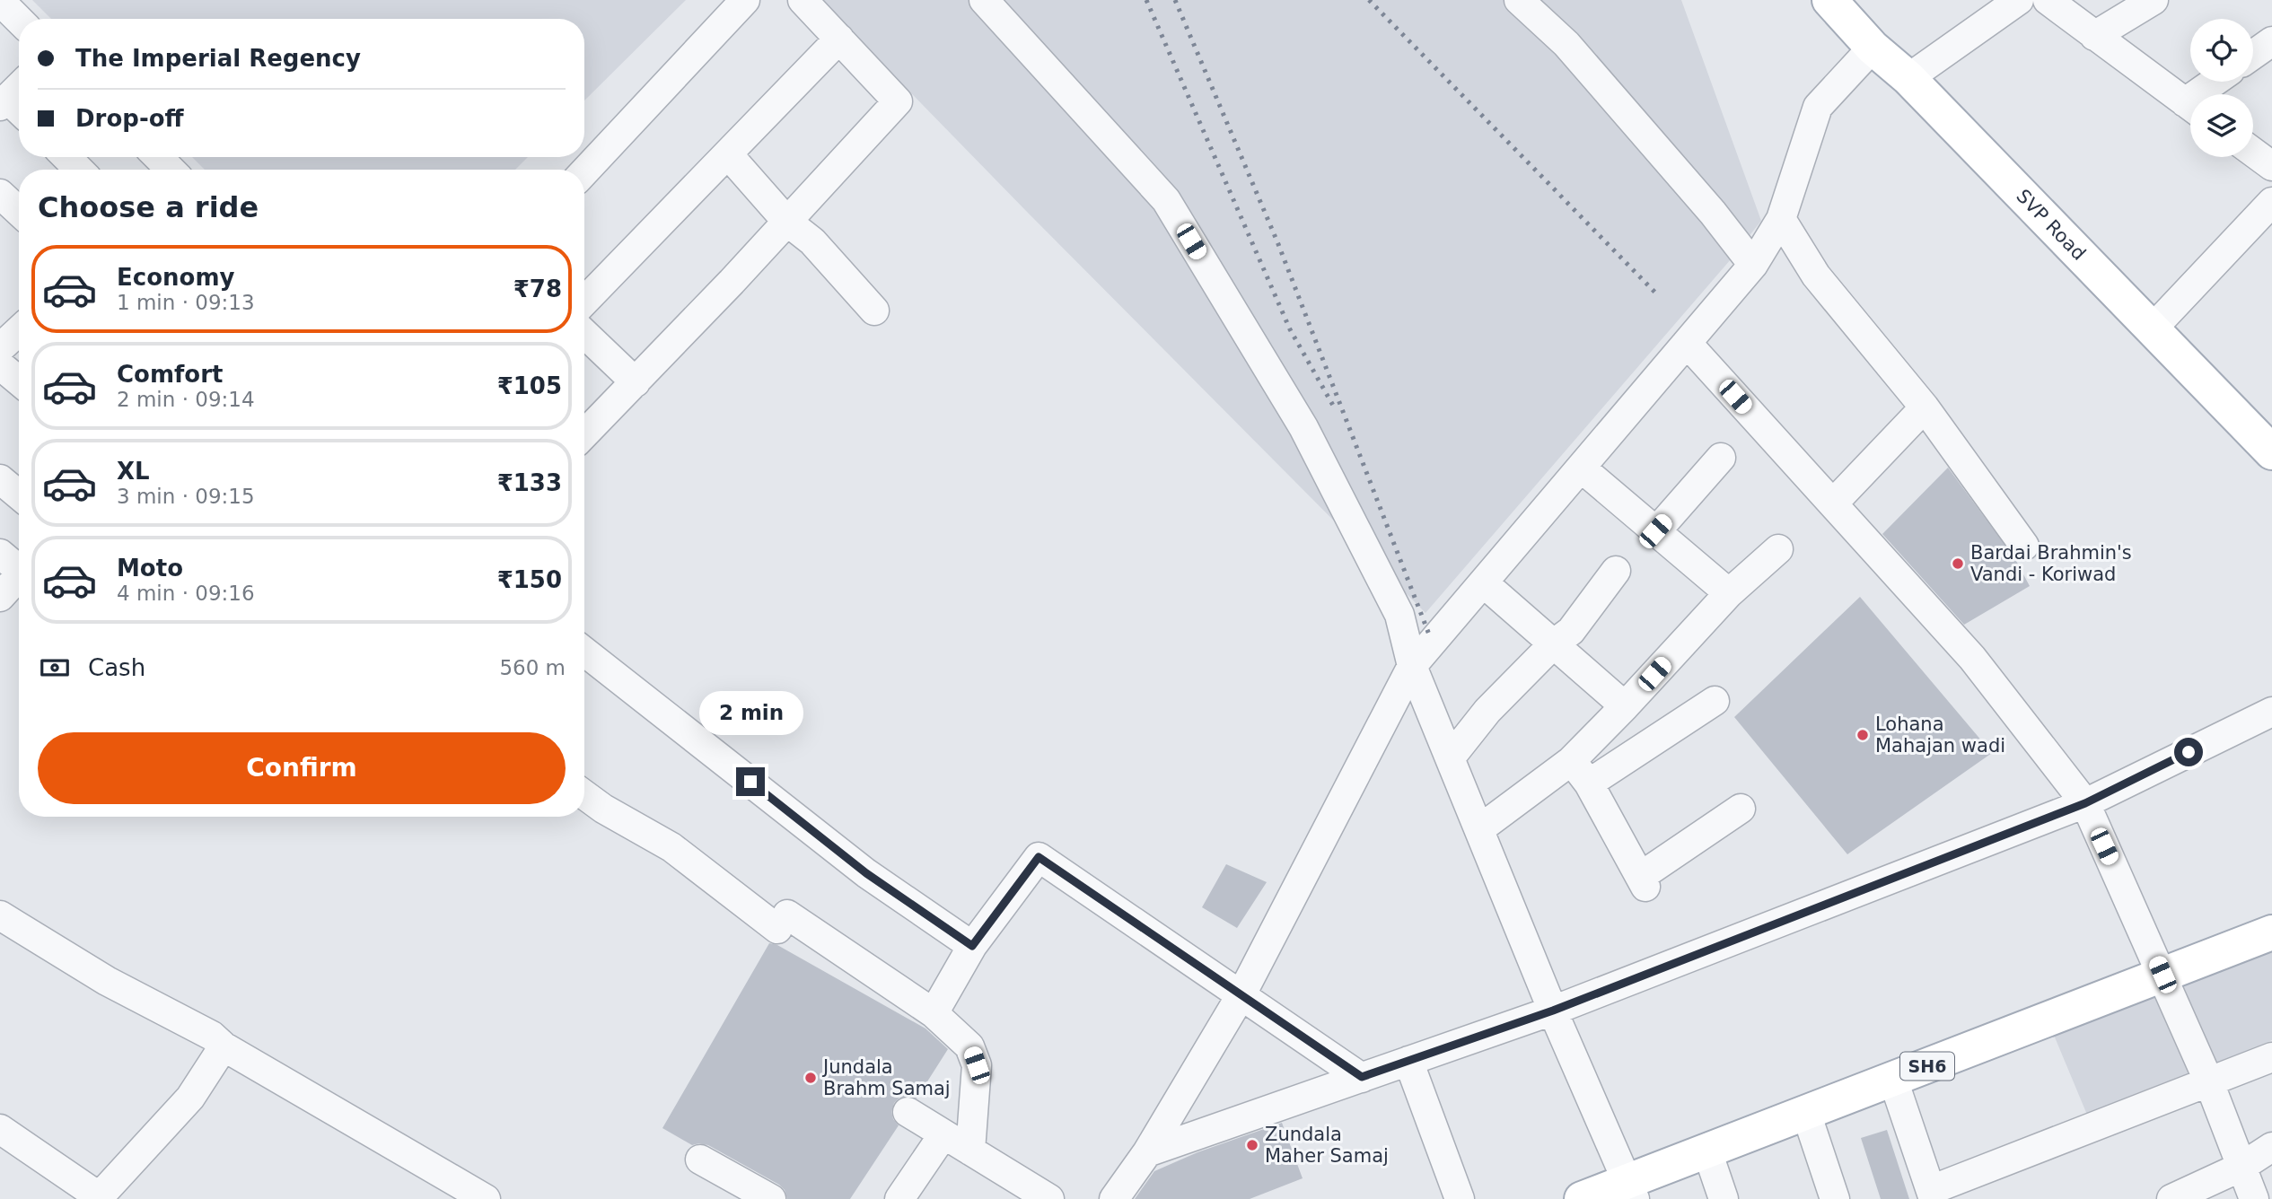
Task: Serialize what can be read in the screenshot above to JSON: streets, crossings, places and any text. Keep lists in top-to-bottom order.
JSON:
{
  "streets": {
    "main road": ["SVP Road", "SH6"]
  },
  "places": [
    "Bardai Brahmin's Vandi - Koriwad",
    "Lohana Mahajan wadi",
    "Jundala Brahm Samaj",
    "Zundala Maher Samaj"
  ],
  "page": {
    "banner": ["The Imperial Regency", "Drop-off"],
    "heading": "Choose a ride",
    "list": [
      {
        "name": "Economy",
        "note": "1 min · 09:13",
        "value": "₹78"
      },
      {
        "name": "Comfort",
        "note": "2 min · 09:14",
        "value": "₹105"
      },
      {
        "name": "XL",
        "note": "3 min · 09:15",
        "value": "₹133"
      },
      {
        "name": "Moto",
        "note": "4 min · 09:16",
        "value": "₹150"
      }
    ],
    "pay": ["Cash", "560 m"],
    "bubble": "2 min",
    "buttons": "Confirm"
  }
}
